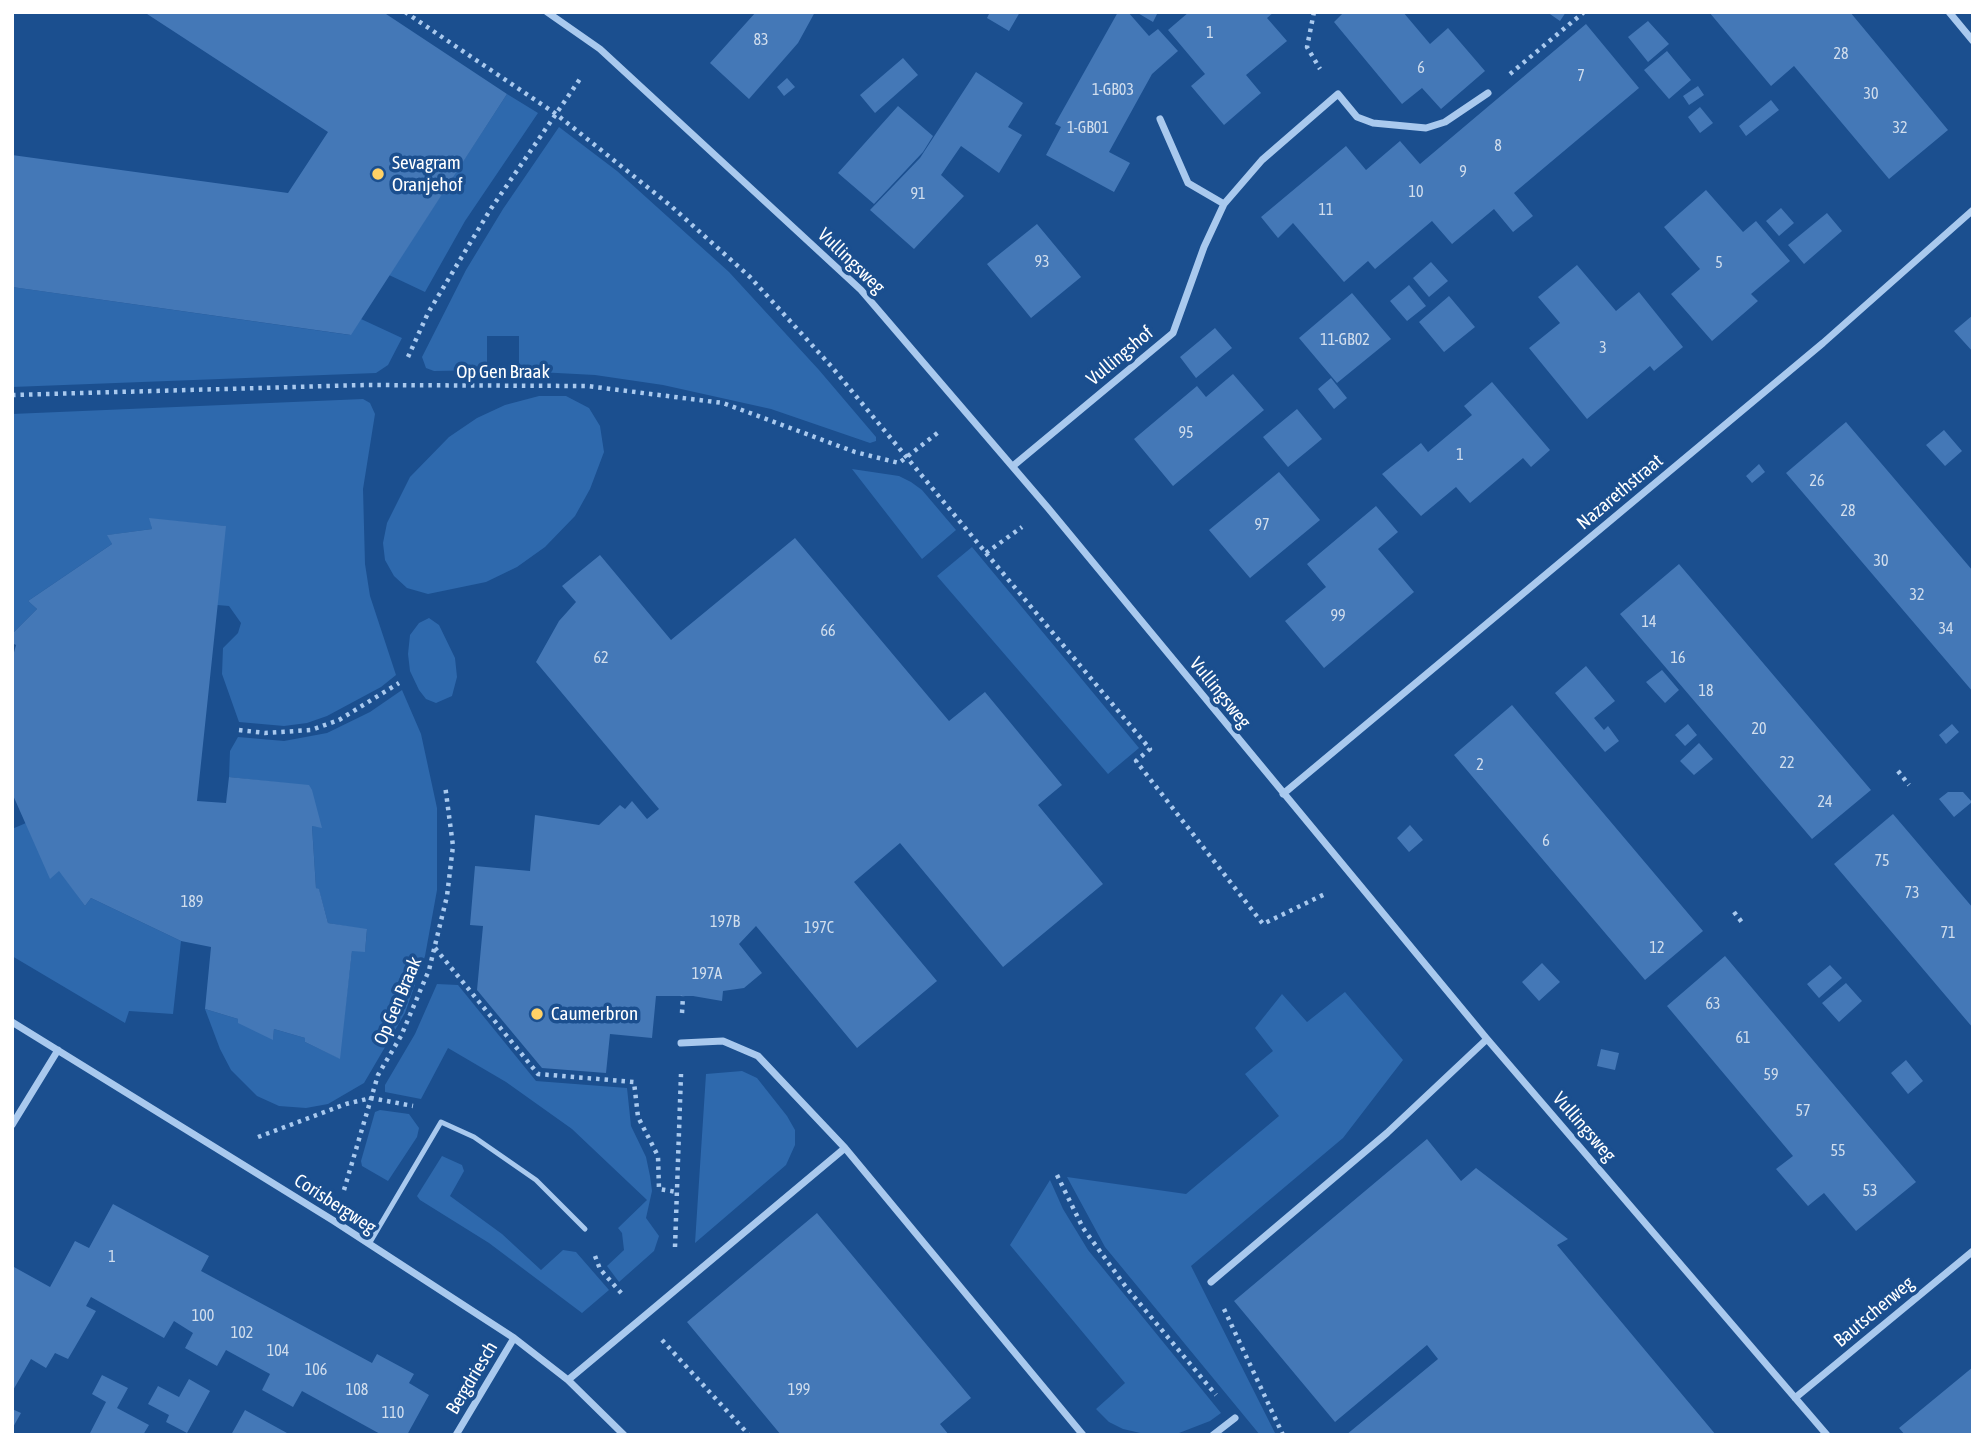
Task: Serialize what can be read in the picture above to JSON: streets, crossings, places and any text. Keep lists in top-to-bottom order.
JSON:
{
  "streets": {
    "street": [
      "Vullingsweg",
      "Vullingshof",
      "Nazarethstraat",
      "Corisbergweg",
      "Bautscherweg",
      "Bergdriesch"
    ],
    "path": ["Op Gen Braak"]
  },
  "crossings": [
    ["Vullingsweg", "Vullingshof"],
    ["Vullingsweg", "Nazarethstraat"],
    ["Vullingsweg", "Bautscherweg"],
    ["Op Gen Braak", "Corisbergweg"],
    ["Corisbergweg", "Bergdriesch"]
  ],
  "places": ["Sevagram Oranjehof", "Caumerbron"],
  "house_numbers": [
    "1",
    "83",
    "28",
    "6",
    "7",
    "1-GB03",
    "30",
    "1-GB01",
    "32",
    "8",
    "9",
    "10",
    "91",
    "11",
    "93",
    "5",
    "11-GB02",
    "3",
    "95",
    "1",
    "26",
    "28",
    "97",
    "30",
    "32",
    "99",
    "14",
    "34",
    "66",
    "62",
    "16",
    "18",
    "20",
    "22",
    "2",
    "24",
    "6",
    "75",
    "73",
    "189",
    "197B",
    "197C",
    "71",
    "12",
    "197A",
    "63",
    "61",
    "59",
    "57",
    "55",
    "53",
    "1",
    "100",
    "102",
    "104",
    "106",
    "108",
    "199",
    "110"
  ]
}
